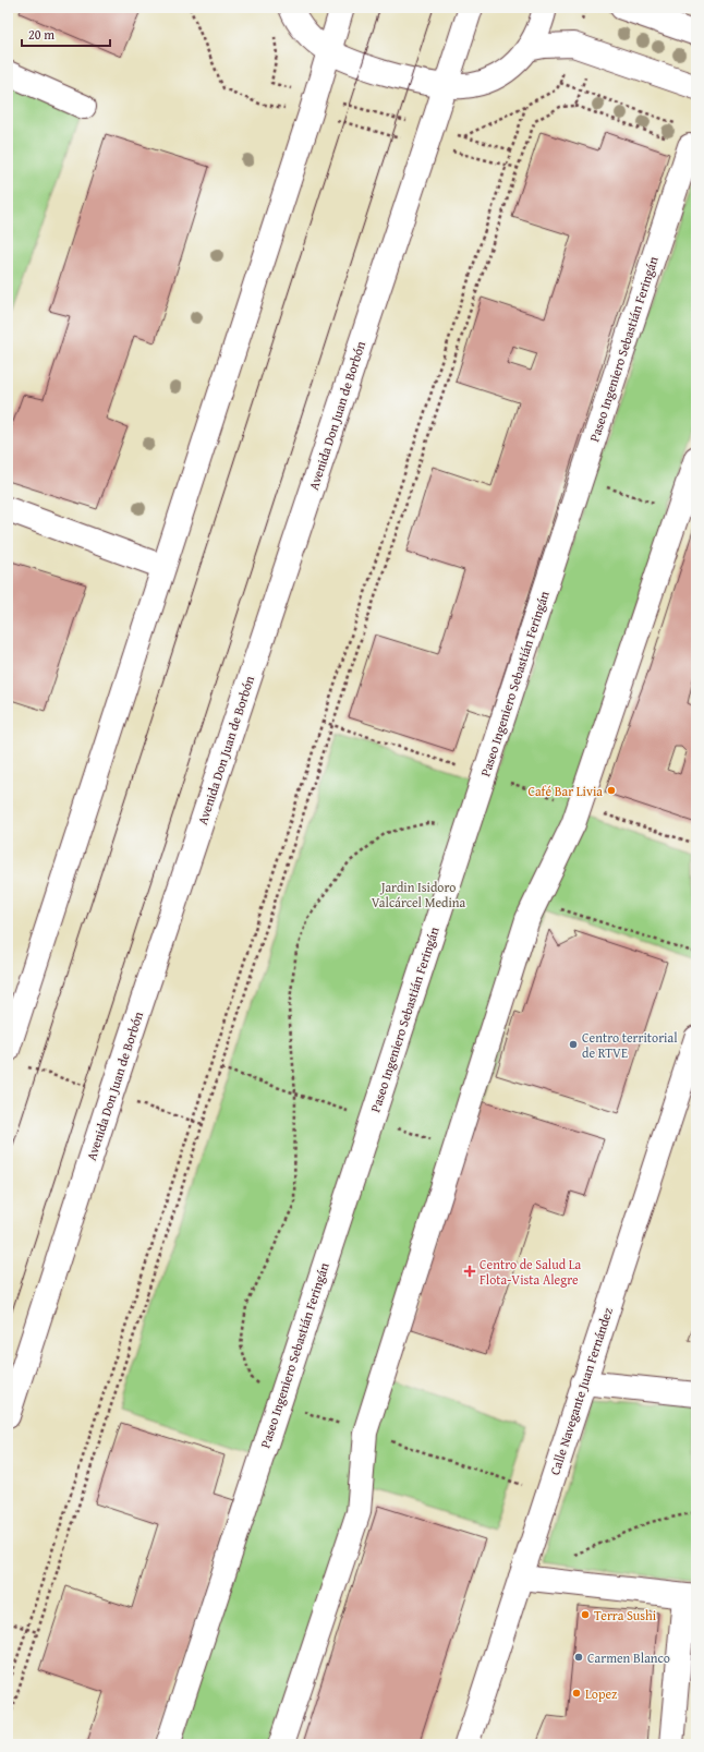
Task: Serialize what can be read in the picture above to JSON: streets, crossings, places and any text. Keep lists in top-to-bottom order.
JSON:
{
  "streets": {
    "street": ["Paseo Ingeniero Sebastián Feringán", "Avenida Don Juan de Borbón", "Calle Navegante Juan Fernández"]
  },
  "parks": ["Jardin Isidoro Valcárcel Medina"],
  "places": {
    "other": [
      "Café Bar Livia",
      "Centro territorial de RTVE",
      "Terra Sushi",
      "Carmen Blanco",
      "Lopez"
    ],
    "health": ["Centro de Salud La Flota-Vista Alegre"]
  },
  "scale_bar": "20 m"
}
